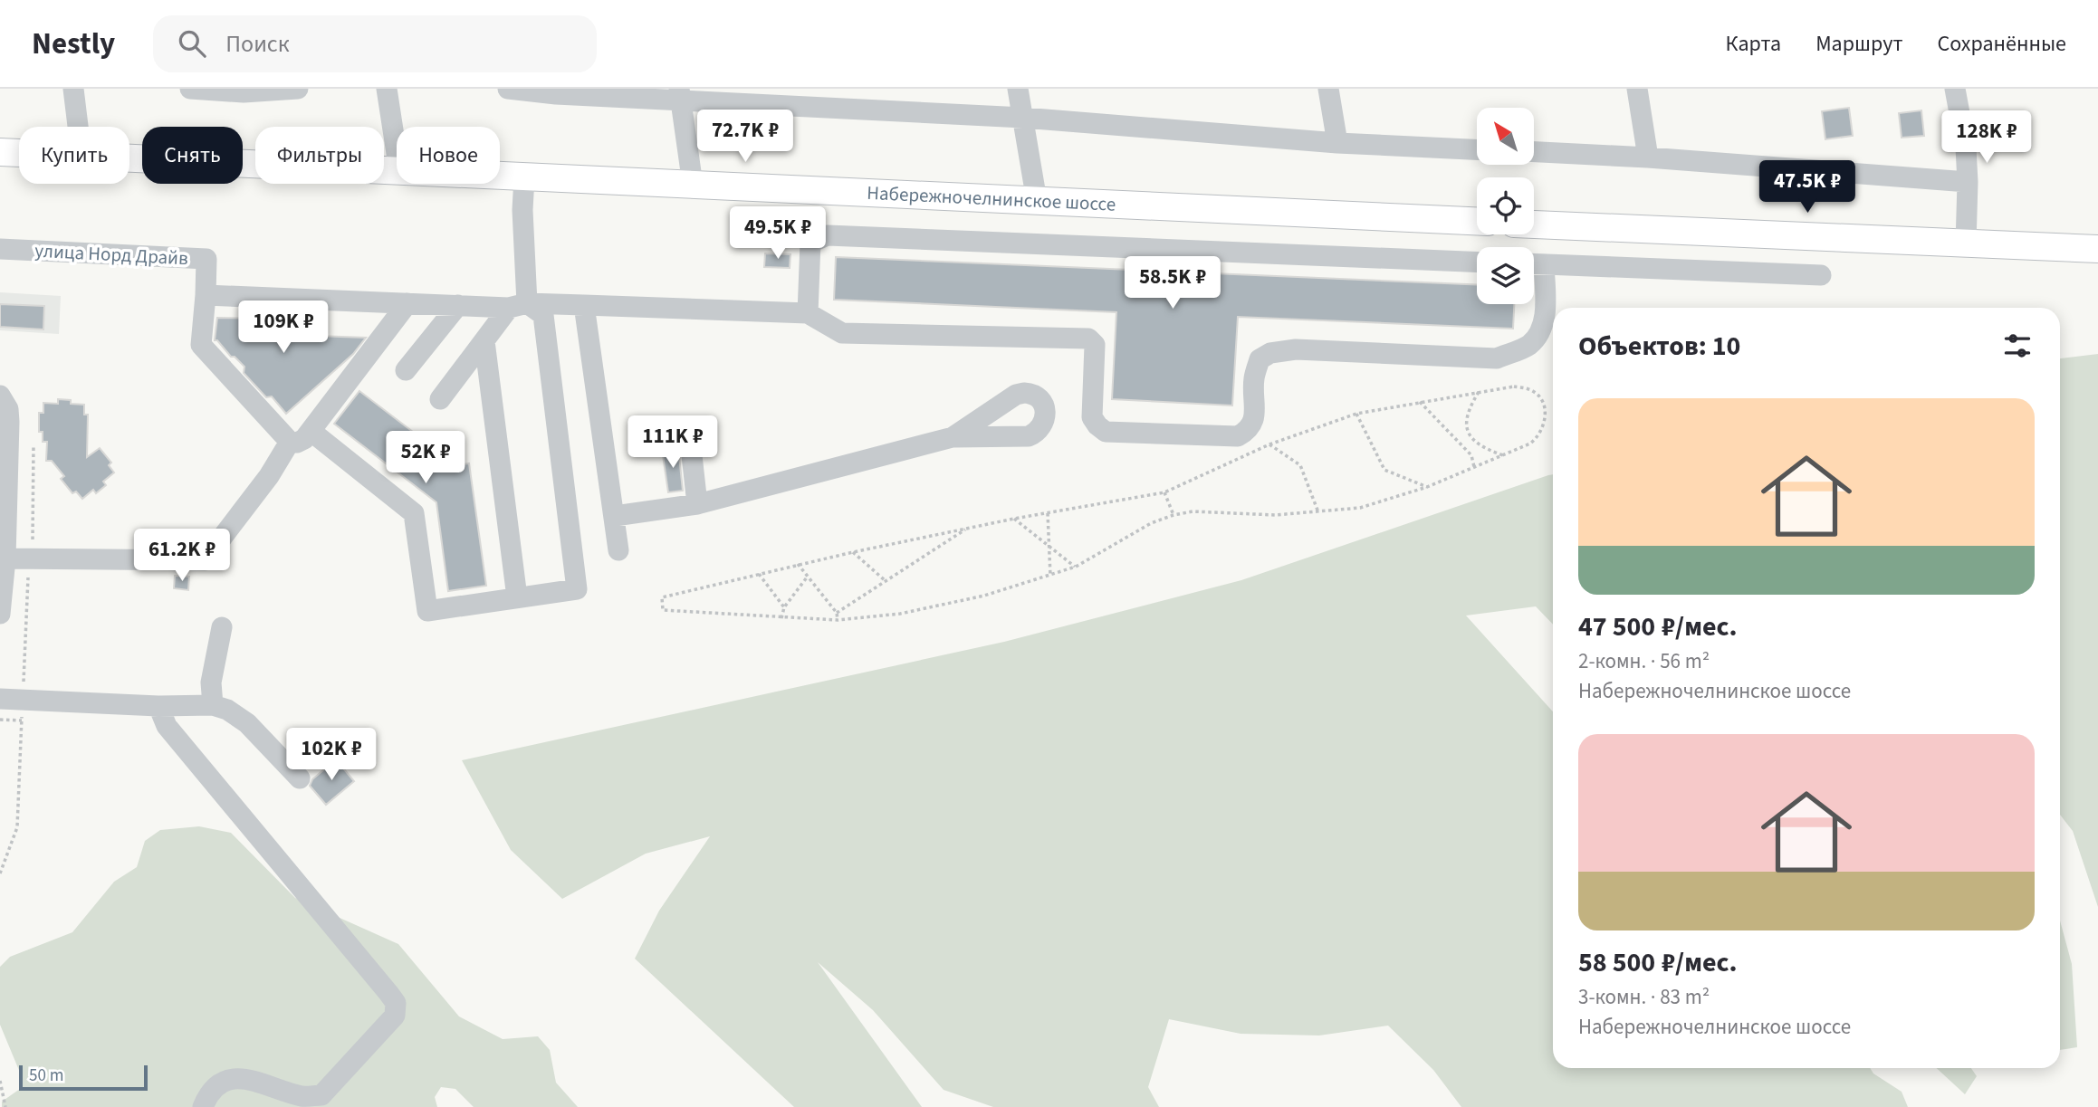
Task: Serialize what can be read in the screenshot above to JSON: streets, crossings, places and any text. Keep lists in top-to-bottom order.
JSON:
{
  "streets": {
    "main road": ["Набережночелнинское шоссе"],
    "street": ["улица Норд Драйв"]
  },
  "scale_bar": "50 m",
  "north": "top left",
  "page": {
    "header": "Nestly",
    "search": "Поиск",
    "nav": ["Карта", "Маршрут", "Сохранённые"],
    "price": [
      "72.7K ₽",
      "128K ₽",
      "47.5K ₽",
      "49.5K ₽",
      "58.5K ₽",
      "109K ₽",
      "111K ₽",
      "52K ₽",
      "61.2K ₽",
      "102K ₽"
    ],
    "chip": [
      "Купить",
      "Снять",
      "Фильтры",
      "Новое"
    ],
    "heading": "Объектов: 10",
    "list": [
      {
        "name": "47 500 ₽/мес.",
        "note": "2-комн. · 56 m² · Набережночелнинское шоссе"
      },
      {
        "name": "58 500 ₽/мес.",
        "note": "3-комн. · 83 m² · Набережночелнинское шоссе"
      }
    ],
    "scale": "50 m"
  }
}
